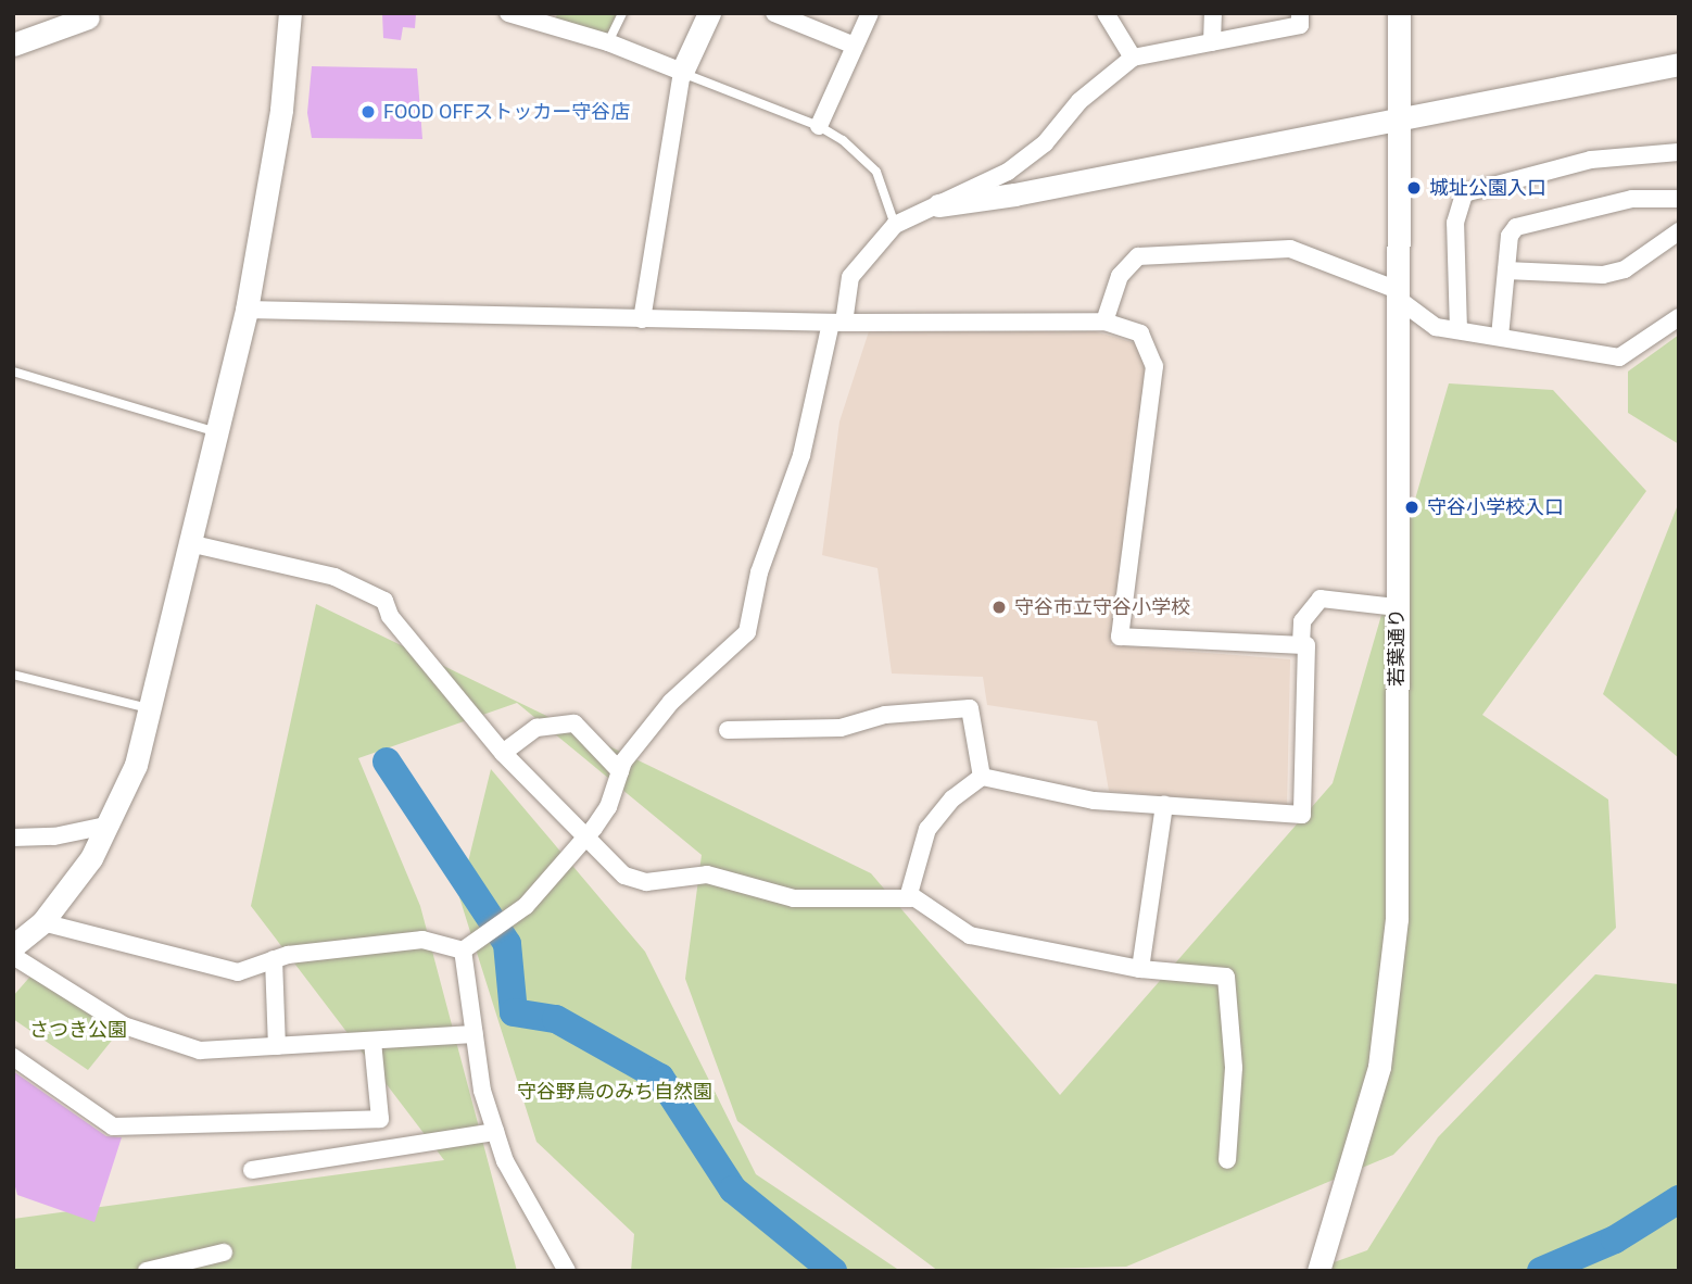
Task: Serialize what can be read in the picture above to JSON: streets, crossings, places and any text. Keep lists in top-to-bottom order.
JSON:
{
  "streets": {
    "street": ["若葉通り"]
  },
  "parks": ["さつき公園", "守谷野鳥のみち自然園"],
  "places": [
    "FOOD OFFストッカー守谷店",
    "城址公園入口",
    "守谷小学校入口",
    "守谷市立守谷小学校"
  ]
}
